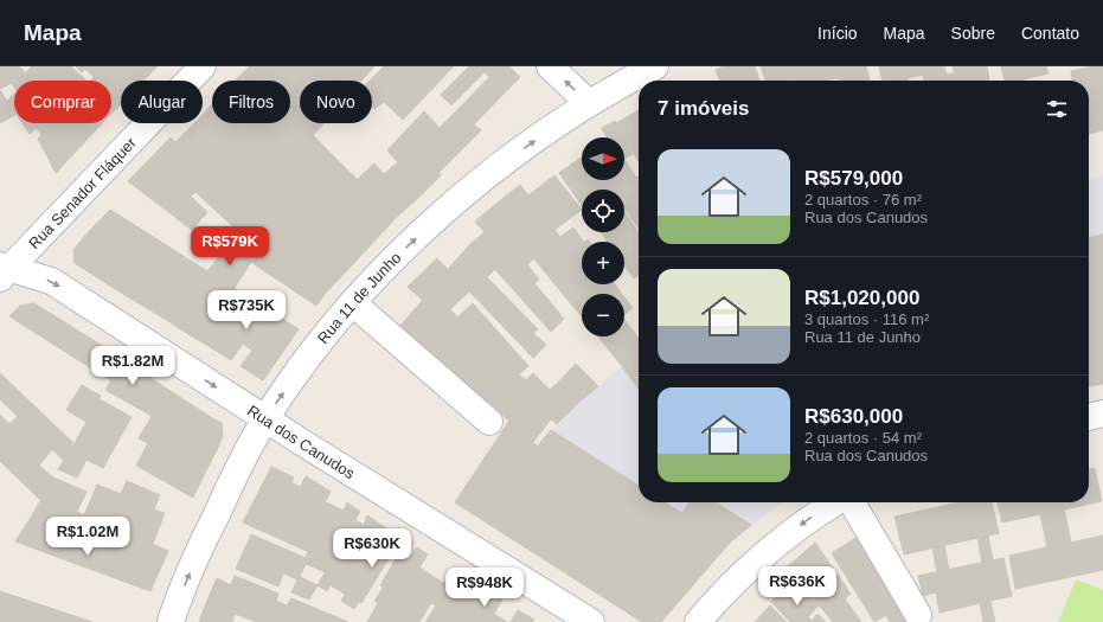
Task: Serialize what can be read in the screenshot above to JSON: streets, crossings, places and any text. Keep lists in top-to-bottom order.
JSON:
{
  "streets": {
    "street": ["Rua Senador Fláquer", "Rua 11 de Junho", "Rua dos Canudos"]
  },
  "crossings": [
    ["Rua Senador Fláquer", "Rua dos Canudos"],
    ["Rua 11 de Junho", "Rua dos Canudos"]
  ],
  "one_way": ["Rua 11 de Junho", "Rua dos Canudos"],
  "north": "right",
  "page": {
    "header": "Mapa",
    "nav": [
      "Início",
      "Mapa",
      "Sobre",
      "Contato"
    ],
    "chip": [
      "Comprar",
      "Alugar",
      "Filtros",
      "Novo"
    ],
    "heading": "7 imóveis",
    "map_buttons": ["+", "−"],
    "list": [
      {
        "name": "R$579,000",
        "note": "2 quartos · 76 m² · Rua dos Canudos"
      },
      {
        "name": "R$1,020,000",
        "note": "3 quartos · 116 m² · Rua 11 de Junho"
      },
      {
        "name": "R$630,000",
        "note": "2 quartos · 54 m² · Rua dos Canudos"
      }
    ],
    "price": [
      "R$579K",
      "R$735K",
      "R$1.82M",
      "R$1.02M",
      "R$630K",
      "R$636K",
      "R$948K"
    ]
  }
}
